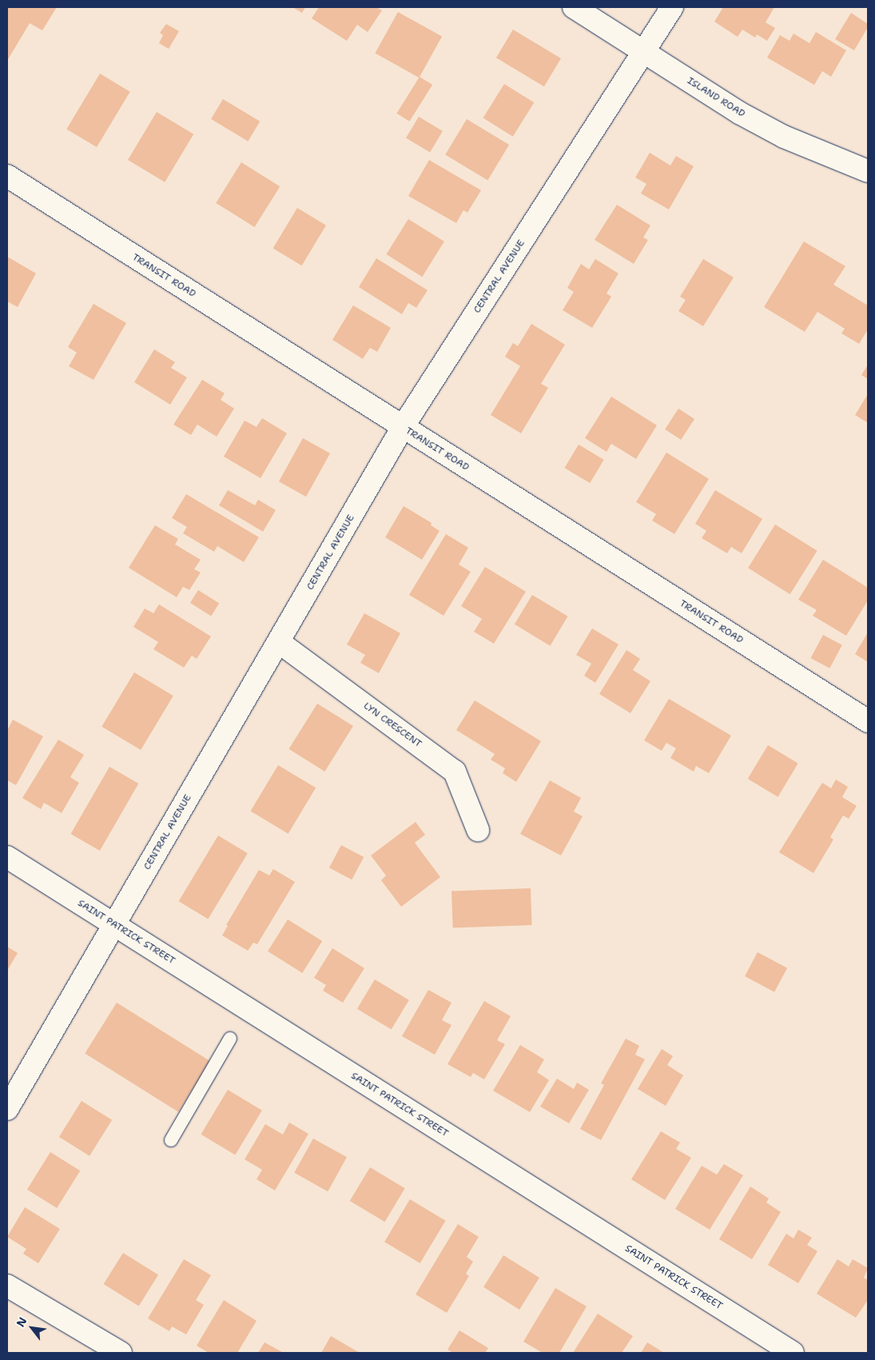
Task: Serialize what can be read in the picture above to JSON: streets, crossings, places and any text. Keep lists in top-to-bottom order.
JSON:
{
  "streets": {
    "street": [
      "ISLAND ROAD",
      "TRANSIT ROAD",
      "CENTRAL AVENUE",
      "LYN CRESCENT",
      "SAINT PATRICK STREET"
    ]
  },
  "crossings": [
    ["ISLAND ROAD", "CENTRAL AVENUE"],
    ["TRANSIT ROAD", "CENTRAL AVENUE"],
    ["CENTRAL AVENUE", "LYN CRESCENT"],
    ["CENTRAL AVENUE", "SAINT PATRICK STREET"]
  ],
  "north": "top left"
}
